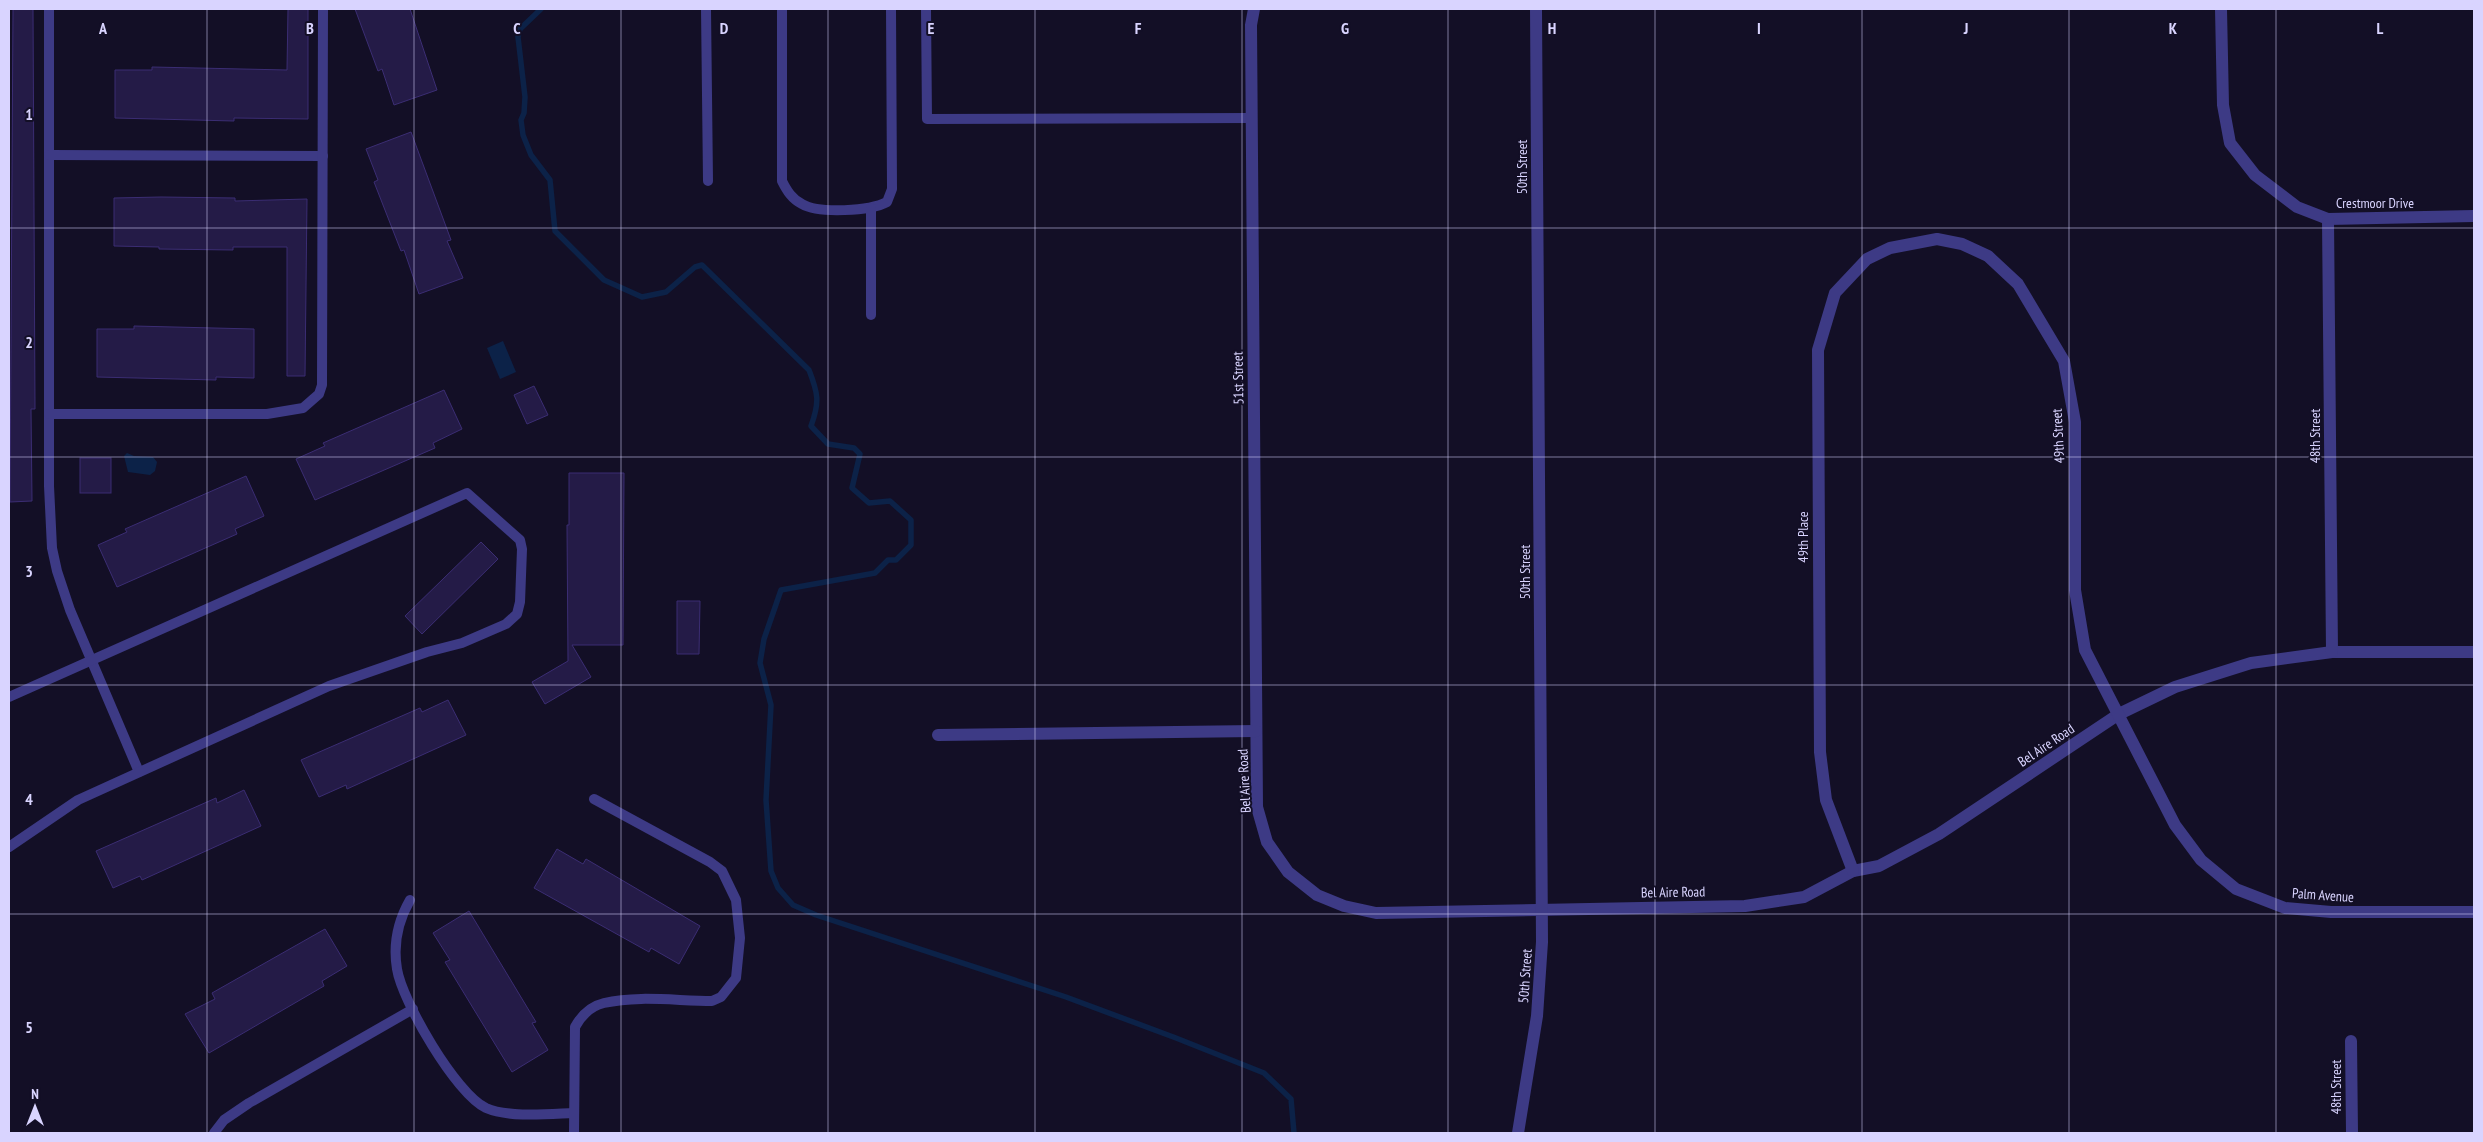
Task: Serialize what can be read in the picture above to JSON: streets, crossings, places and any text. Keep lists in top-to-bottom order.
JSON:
{
  "streets": {
    "street": [
      "50th Street",
      "Crestmoor Drive",
      "51st Street",
      "49th Street",
      "48th Street",
      "49th Place",
      "Bel Aire Road",
      "Palm Avenue"
    ]
  },
  "crossings": [
    ["50th Street", "Bel Aire Road"],
    ["Crestmoor Drive", "48th Street"],
    ["51st Street", "Bel Aire Road"],
    ["49th Street", "49th Place"],
    ["49th Street", "Bel Aire Road"],
    ["49th Street", "Palm Avenue"],
    ["48th Street", "Bel Aire Road"],
    ["49th Place", "Bel Aire Road"],
    ["Bel Aire Road", "Palm Avenue"]
  ],
  "north": "top",
  "grid": {
    "columns": [
      "A",
      "B",
      "C",
      "D",
      "E",
      "F",
      "G",
      "H",
      "I",
      "J",
      "K",
      "L"
    ],
    "rows": [
      "1",
      "2",
      "3",
      "4",
      "5"
    ]
  }
}
